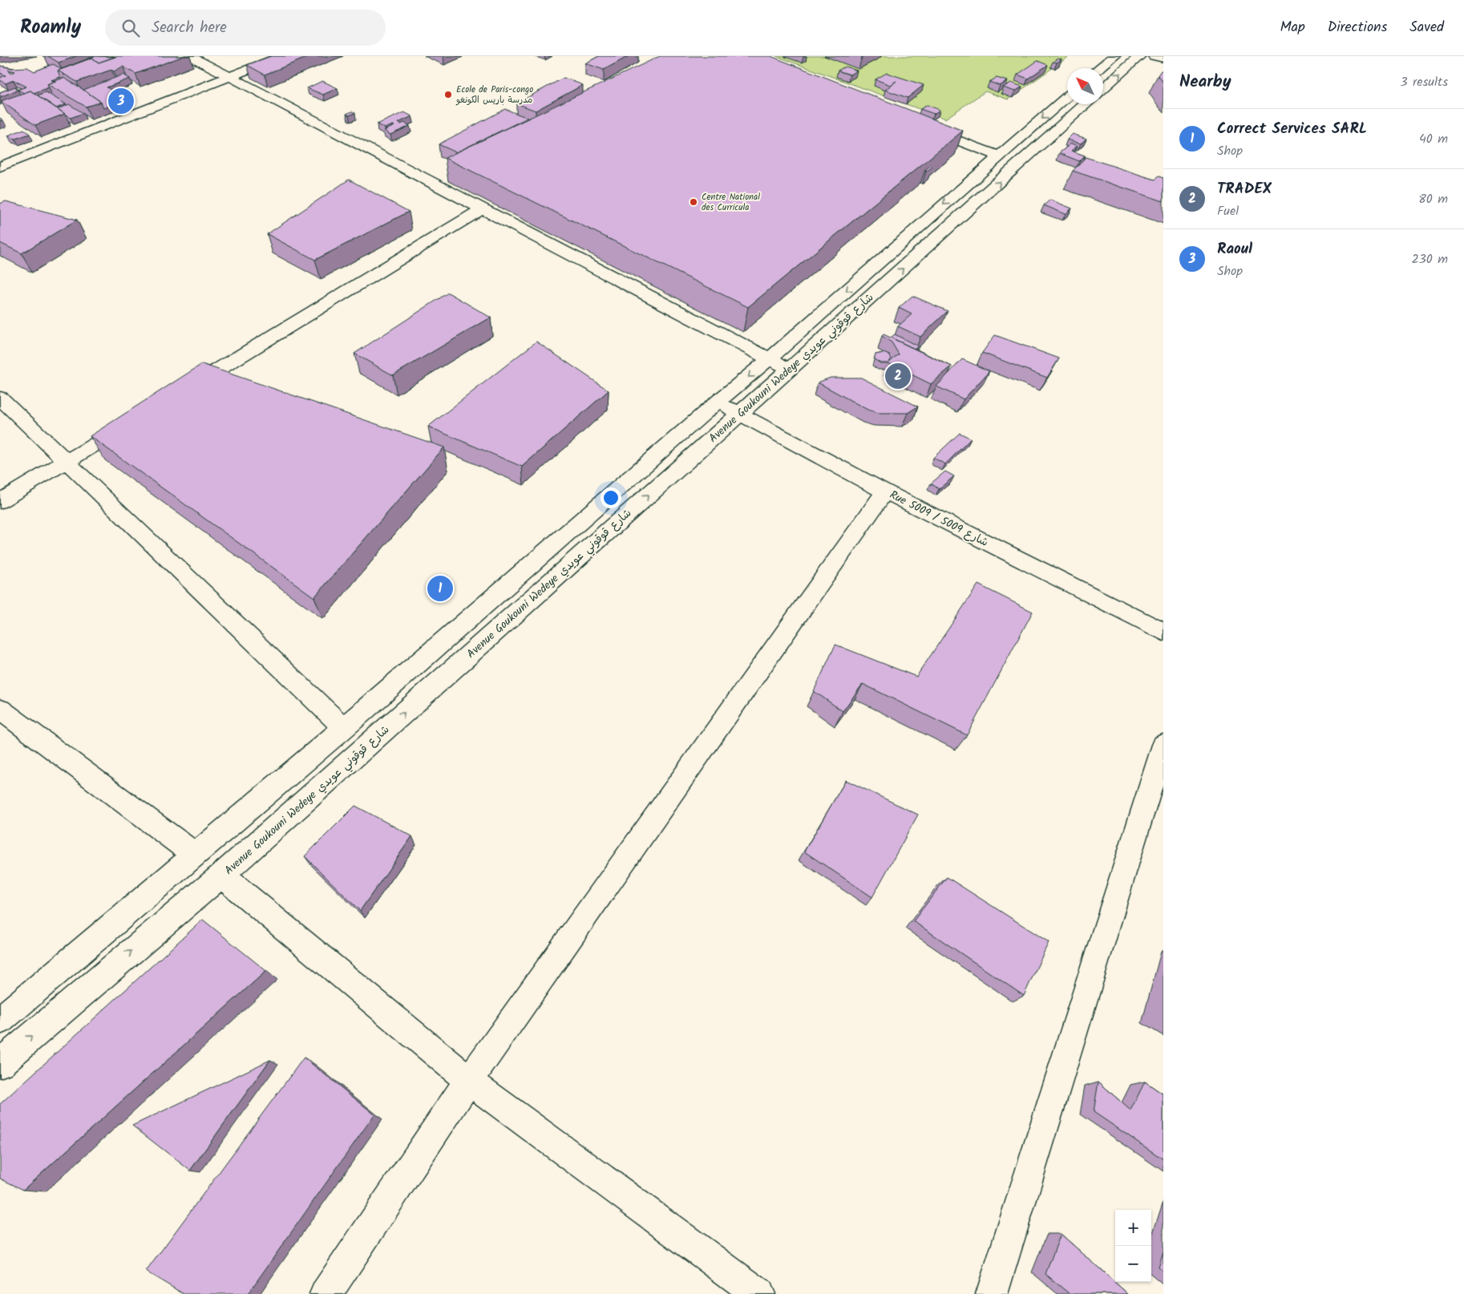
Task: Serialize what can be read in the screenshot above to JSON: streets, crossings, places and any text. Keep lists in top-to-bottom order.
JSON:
{
  "streets": {
    "street": ["Avenue Goukouni Wedeye شارع قوقوني عويدي", "Rue 5009 / شارع 5009"]
  },
  "crossings": [
    ["Avenue Goukouni Wedeye شارع قوقوني عويدي", "Rue 5009 / شارع 5009"]
  ],
  "places": ["Ecole de Paris-congo مدرسة باريس الكونغو", "Centre National des Curricula"],
  "north": "top left",
  "page": {
    "header": "Roamly",
    "search": "Search here",
    "nav": ["Map", "Directions", "Saved"],
    "heading": ["Nearby", "3 results"],
    "pins": ["3", "2", "1"],
    "list": [
      {
        "mark": "1",
        "name": "Correct Services SARL",
        "note": "Shop",
        "value": "40 m"
      },
      {
        "mark": "2",
        "name": "TRADEX",
        "note": "Fuel",
        "value": "80 m"
      },
      {
        "mark": "3",
        "name": "Raoul",
        "note": "Shop",
        "value": "230 m"
      }
    ],
    "map_buttons": ["+", "−"]
  }
}
